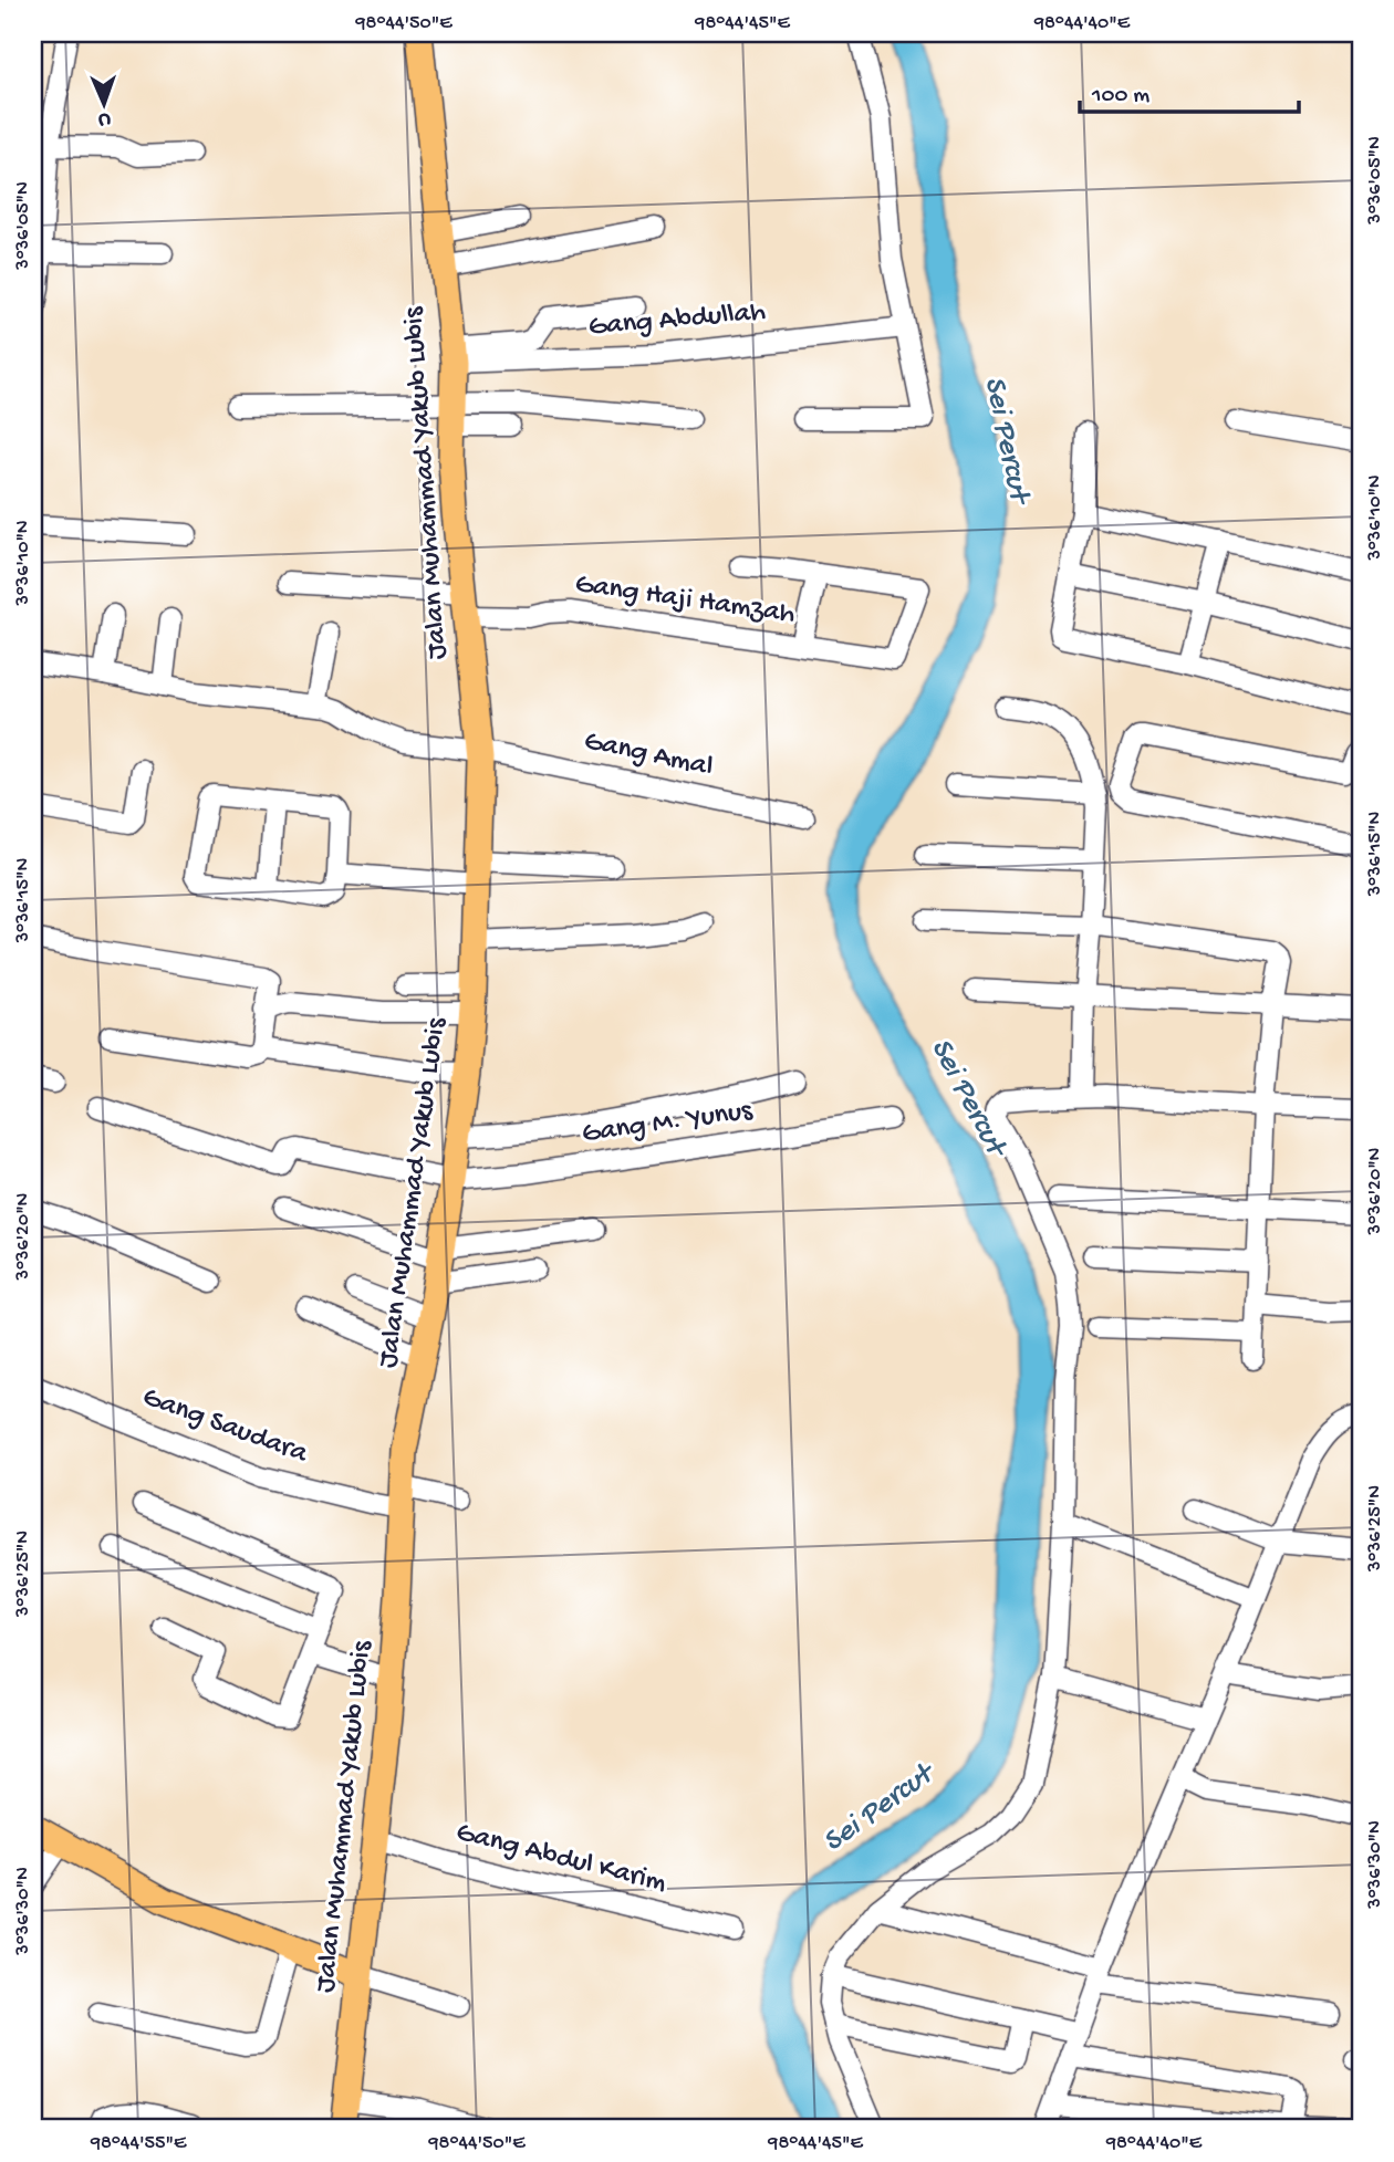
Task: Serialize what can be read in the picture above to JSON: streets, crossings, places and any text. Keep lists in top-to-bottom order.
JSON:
{
  "streets": {
    "main road": ["Jalan Muhammad Yakub Lubis"],
    "street": [
      "Gang Abdullah",
      "Gang Haji Hamzah",
      "Gang Amal",
      "Gang M. Yunus",
      "Gang Saudara",
      "Gang Abdul Karim"
    ]
  },
  "crossings": [
    ["Gang Abdullah", "Jalan Muhammad Yakub Lubis"],
    ["Jalan Muhammad Yakub Lubis", "Gang Haji Hamzah"],
    ["Jalan Muhammad Yakub Lubis", "Gang Amal"],
    ["Jalan Muhammad Yakub Lubis", "Gang M. Yunus"],
    ["Jalan Muhammad Yakub Lubis", "Gang Saudara"],
    ["Jalan Muhammad Yakub Lubis", "Gang Abdul Karim"]
  ],
  "water": ["Sei Percut"],
  "scale_bar": "100 m",
  "north": "bottom",
  "coordinates": [
    "98°44'50\"E",
    "98°44'45\"E",
    "98°44'40\"E",
    "3°36'05\"N",
    "3°36'10\"N",
    "3°36'15\"N",
    "3°36'20\"N",
    "3°36'25\"N",
    "3°36'30\"N",
    "98°44'55\"E"
  ]
}
